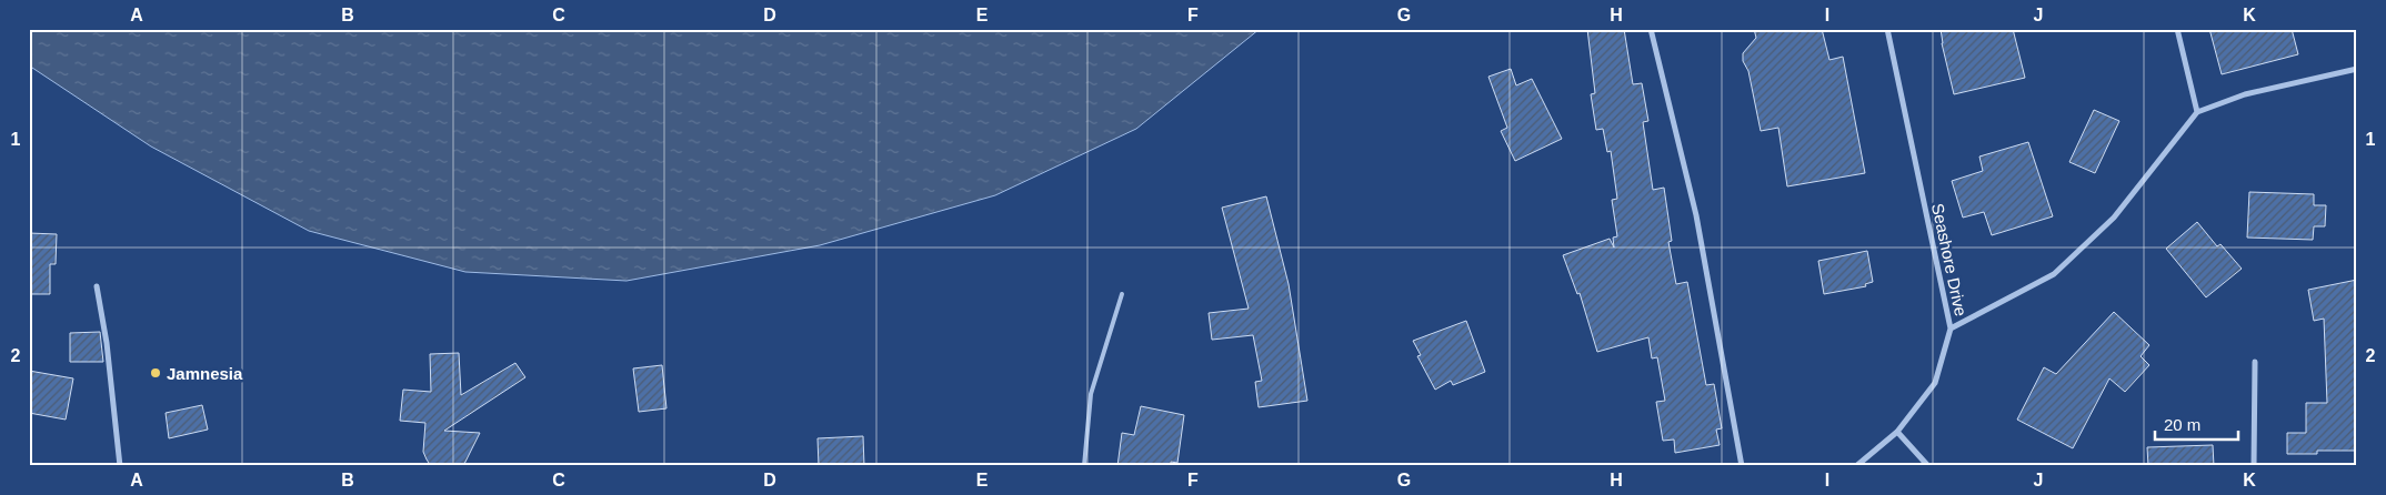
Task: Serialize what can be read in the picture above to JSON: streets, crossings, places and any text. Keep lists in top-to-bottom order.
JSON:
{
  "streets": {
    "street": ["Seashore Drive"]
  },
  "places": ["Jamnesia"],
  "scale_bar": "20 m",
  "grid": {
    "columns": [
      "A",
      "B",
      "C",
      "D",
      "E",
      "F",
      "G",
      "H",
      "I",
      "J",
      "K"
    ],
    "rows": ["1", "2"]
  }
}
